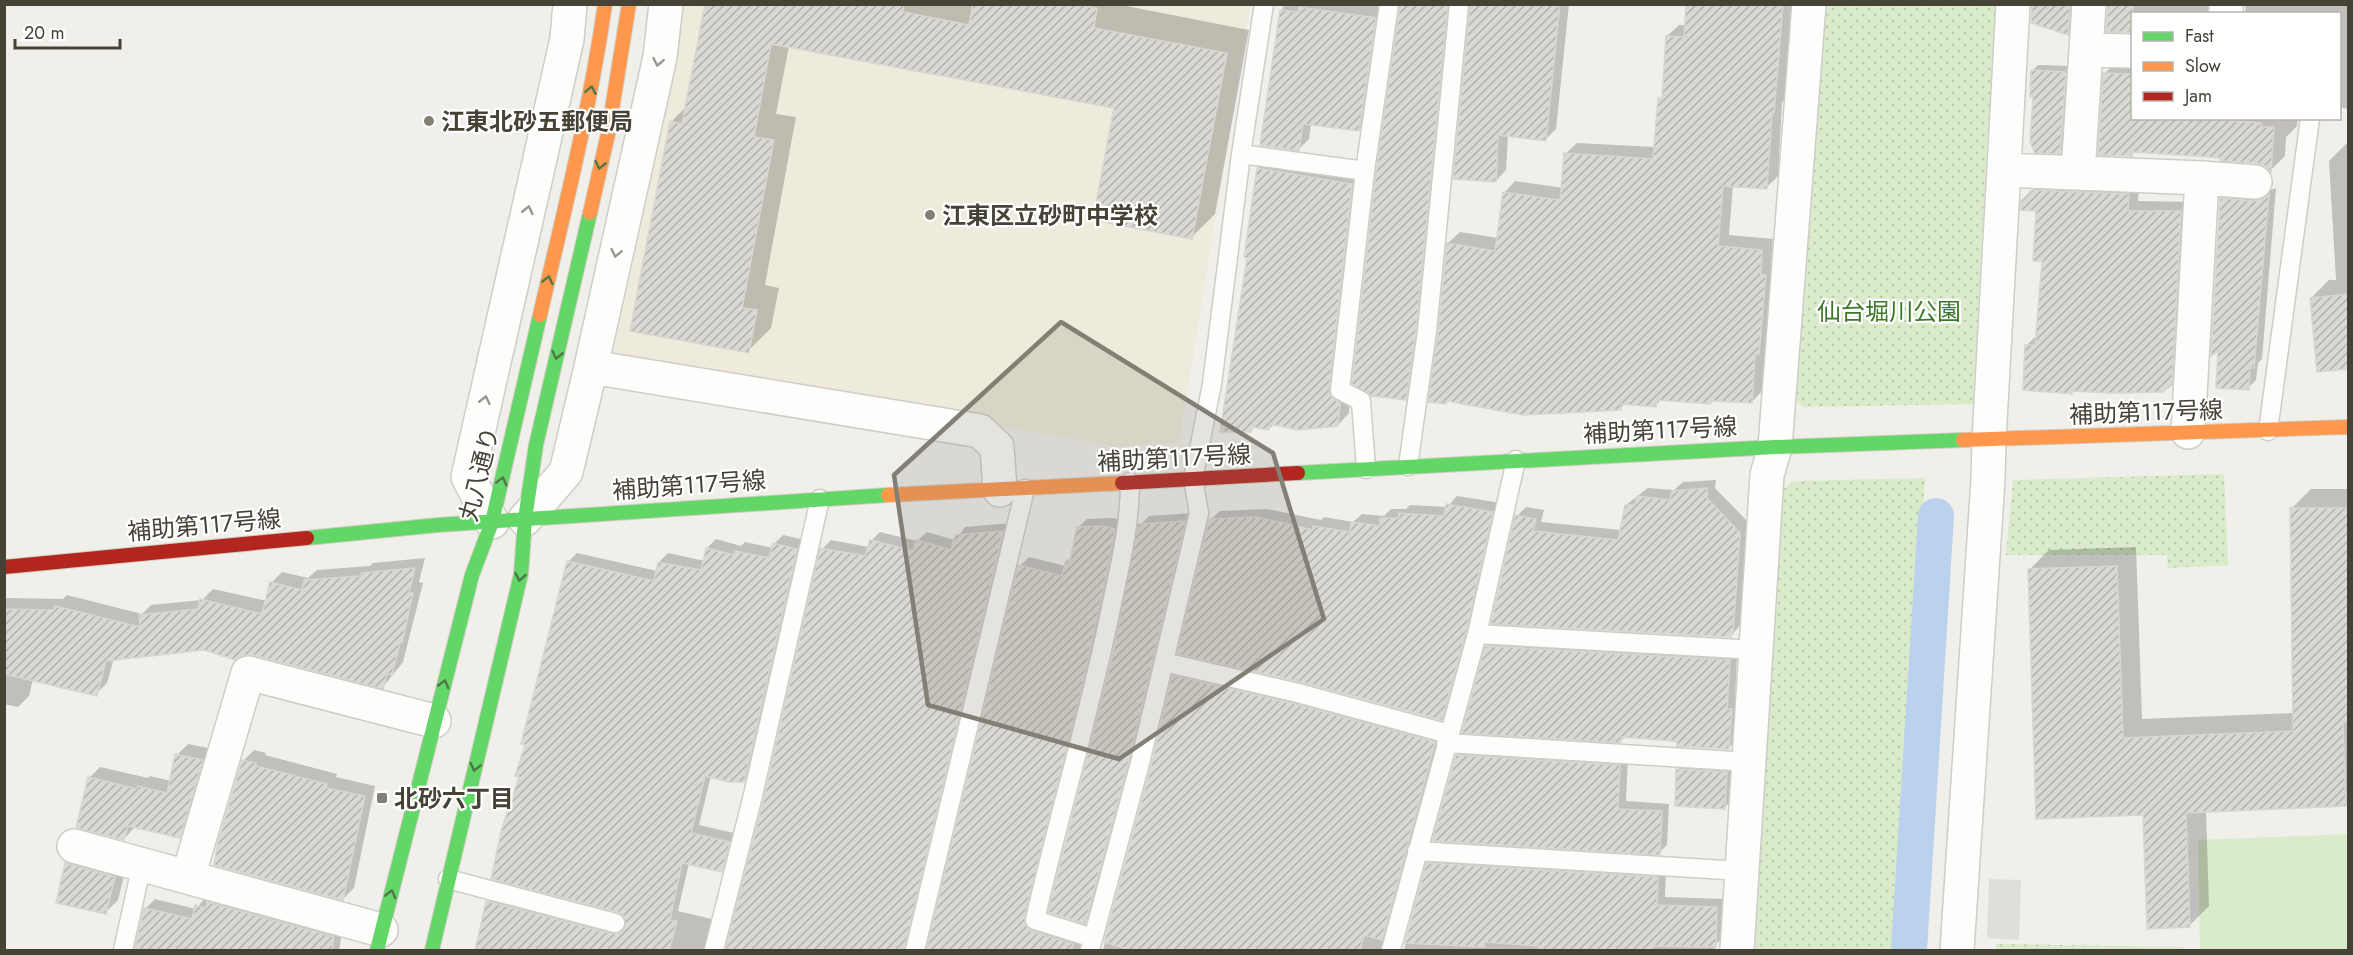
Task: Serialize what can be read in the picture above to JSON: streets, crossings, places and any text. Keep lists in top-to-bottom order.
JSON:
{
  "streets": {
    "street": ["補助第117号線", "丸八通り"]
  },
  "crossings": [
    ["補助第117号線", "丸八通り"]
  ],
  "parks": ["仙台堀川公園"],
  "places": {
    "other": ["江東北砂五郵便局", "江東区立砂町中学校"],
    "transit": ["北砂六丁目"]
  },
  "legend": ["Fast", "Slow", "Jam"],
  "scale_bar": "20 m"
}
